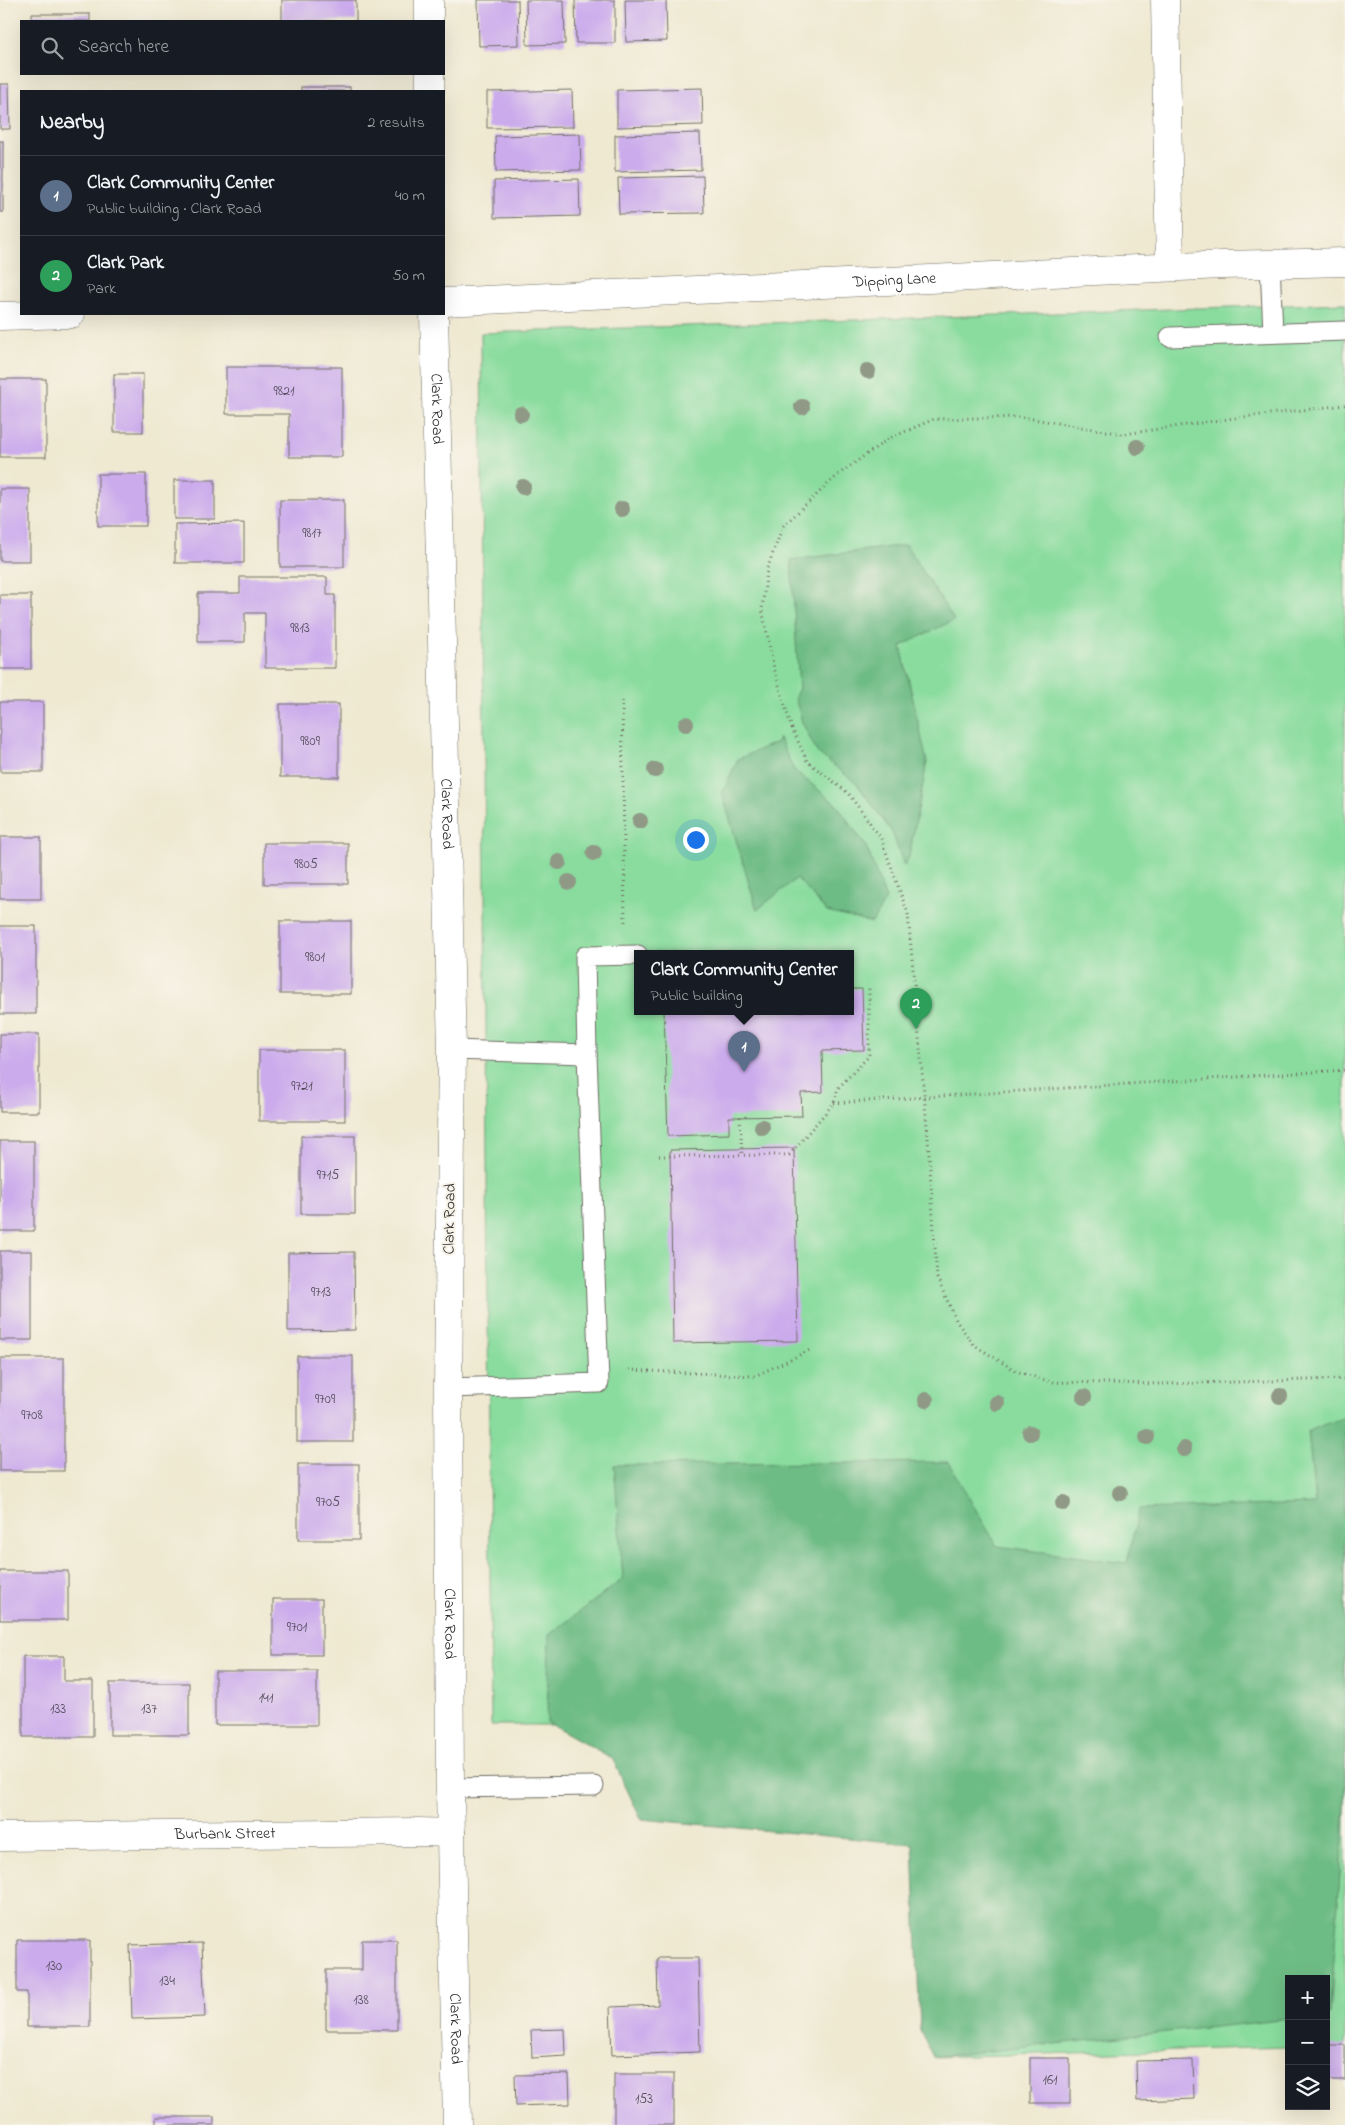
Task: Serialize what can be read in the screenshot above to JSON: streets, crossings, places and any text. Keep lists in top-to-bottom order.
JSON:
{
  "streets": {
    "street": ["Dipping Lane", "Clark Road", "Burbank Street"]
  },
  "crossings": [
    ["Clark Road", "Burbank Street"]
  ],
  "house_numbers": [
    "9821",
    "9817",
    "9813",
    "9809",
    "9805",
    "9801",
    "9721",
    "9715",
    "9713",
    "9709",
    "9708",
    "9705",
    "9701",
    "141",
    "133",
    "137",
    "130",
    "134",
    "138",
    "161",
    "153"
  ],
  "page": {
    "search": "Search here",
    "heading": ["Nearby", "2 results"],
    "list": [
      {
        "mark": "1",
        "name": "Clark Community Center",
        "note": "Public building · Clark Road",
        "value": "40 m"
      },
      {
        "mark": "2",
        "name": "Clark Park",
        "note": "Park",
        "value": "50 m"
      }
    ],
    "popup": ["Clark Community Center", "Public building"],
    "pins": ["2", "1"],
    "map_buttons": ["+", "−"]
  }
}
